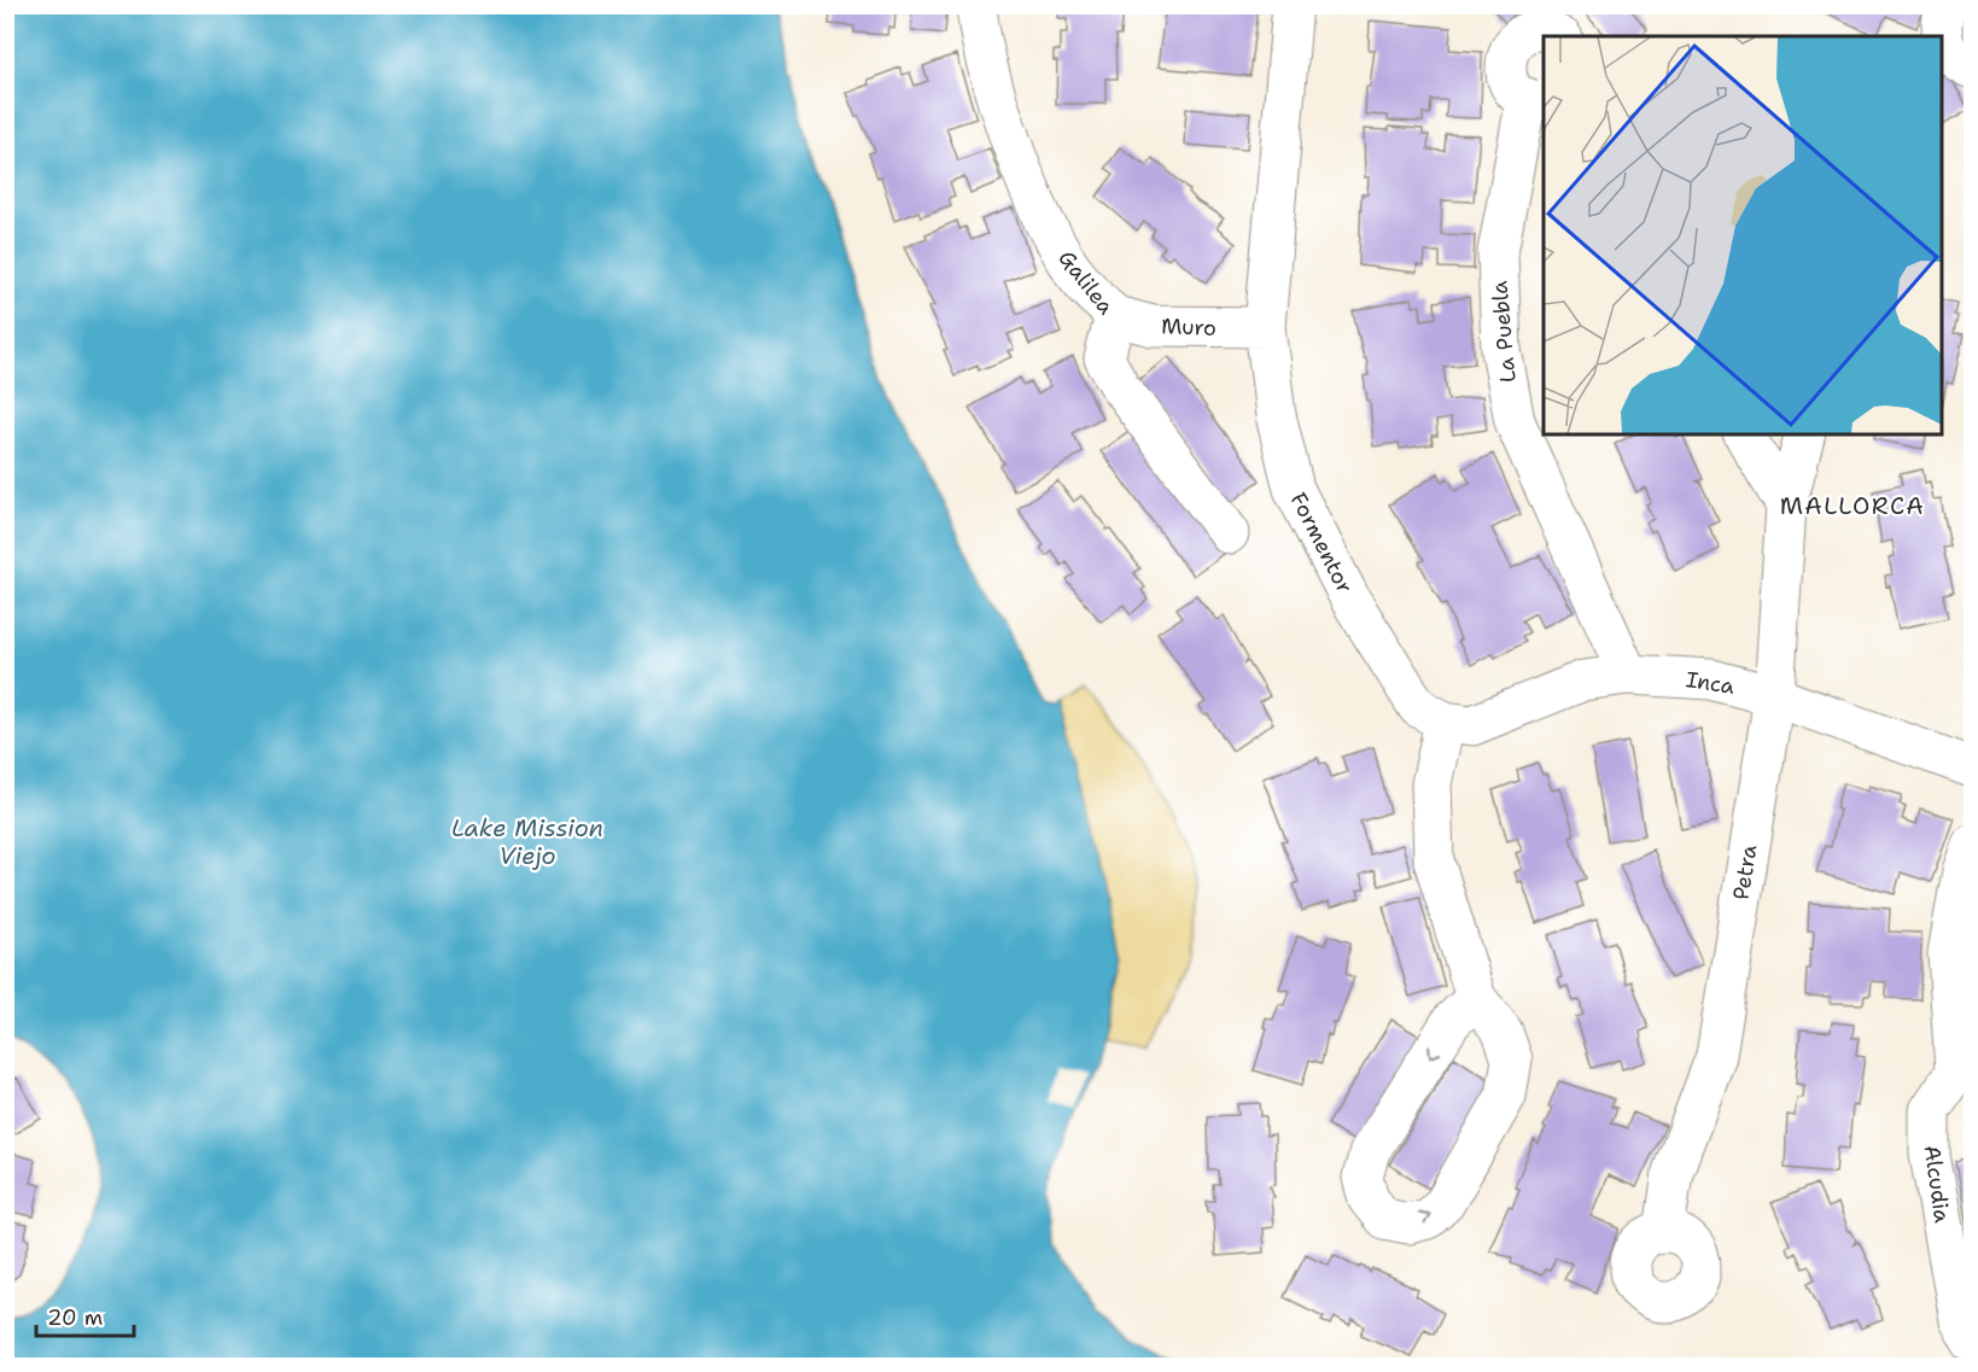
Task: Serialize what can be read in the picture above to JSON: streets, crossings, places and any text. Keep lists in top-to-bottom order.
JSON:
{
  "streets": {
    "street": [
      "Galilea",
      "Muro",
      "La Puebla",
      "Formentor",
      "Inca",
      "Petra",
      "Alcudia"
    ]
  },
  "crossings": [
    ["Galilea", "Muro"],
    ["Muro", "Formentor"],
    ["La Puebla", "Inca"],
    ["Formentor", "Inca"],
    ["Inca", "Petra"]
  ],
  "districts": ["MALLORCA"],
  "water": ["Lake Mission Viejo"],
  "scale_bar": "20 m"
}
